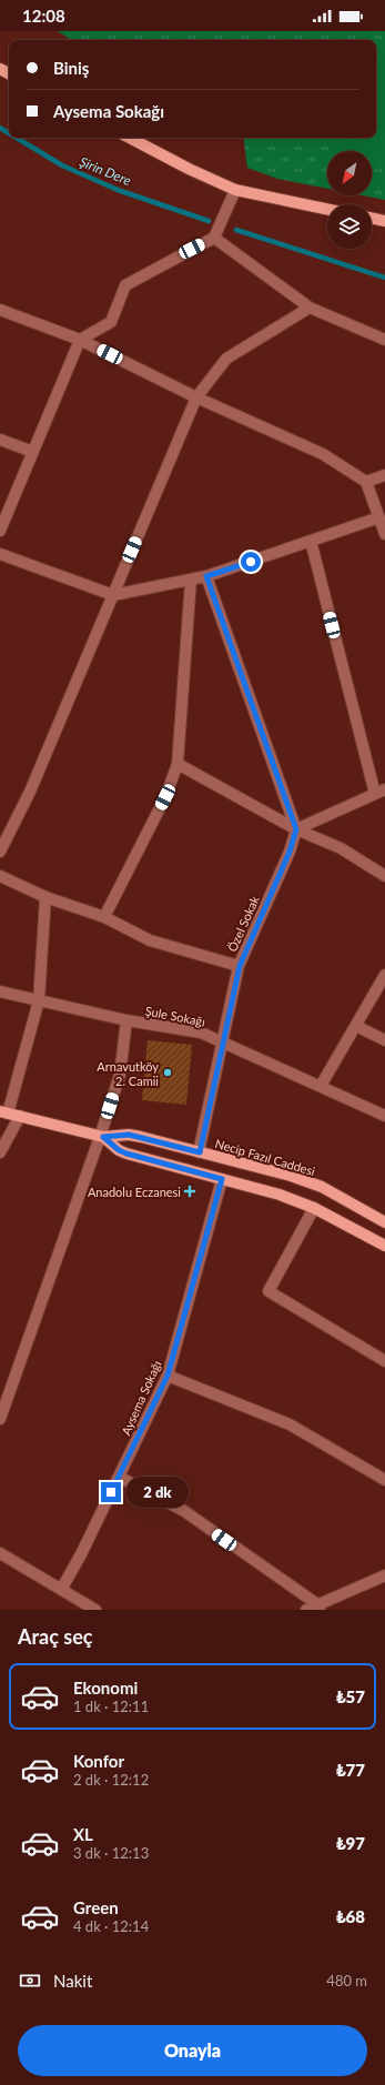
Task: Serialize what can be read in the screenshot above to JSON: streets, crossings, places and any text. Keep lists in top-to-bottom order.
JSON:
{
  "streets": {
    "main road": ["Necip Fazıl Caddesi"],
    "street": ["Özel Sokak", "Şule Sokağı", "Aysema Sokağı"]
  },
  "crossings": [
    ["Özel Sokak", "Şule Sokağı"],
    ["Özel Sokak", "Necip Fazıl Caddesi"],
    ["Necip Fazıl Caddesi", "Aysema Sokağı"]
  ],
  "water": ["Şirin Dere"],
  "places": {
    "other": ["Arnavutköy 2. Camii"],
    "health": ["Anadolu Eczanesi"]
  },
  "north": "bottom left",
  "page": {
    "status": "12:08",
    "banner": ["Biniş", "Aysema Sokağı"],
    "bubble": "2 dk",
    "heading": "Araç seç",
    "list": [
      {
        "name": "Ekonomi",
        "note": "1 dk · 12:11",
        "value": "₺57"
      },
      {
        "name": "Konfor",
        "note": "2 dk · 12:12",
        "value": "₺77"
      },
      {
        "name": "XL",
        "note": "3 dk · 12:13",
        "value": "₺97"
      },
      {
        "name": "Green",
        "note": "4 dk · 12:14",
        "value": "₺68"
      }
    ],
    "pay": ["Nakit", "480 m"],
    "buttons": "Onayla"
  }
}
